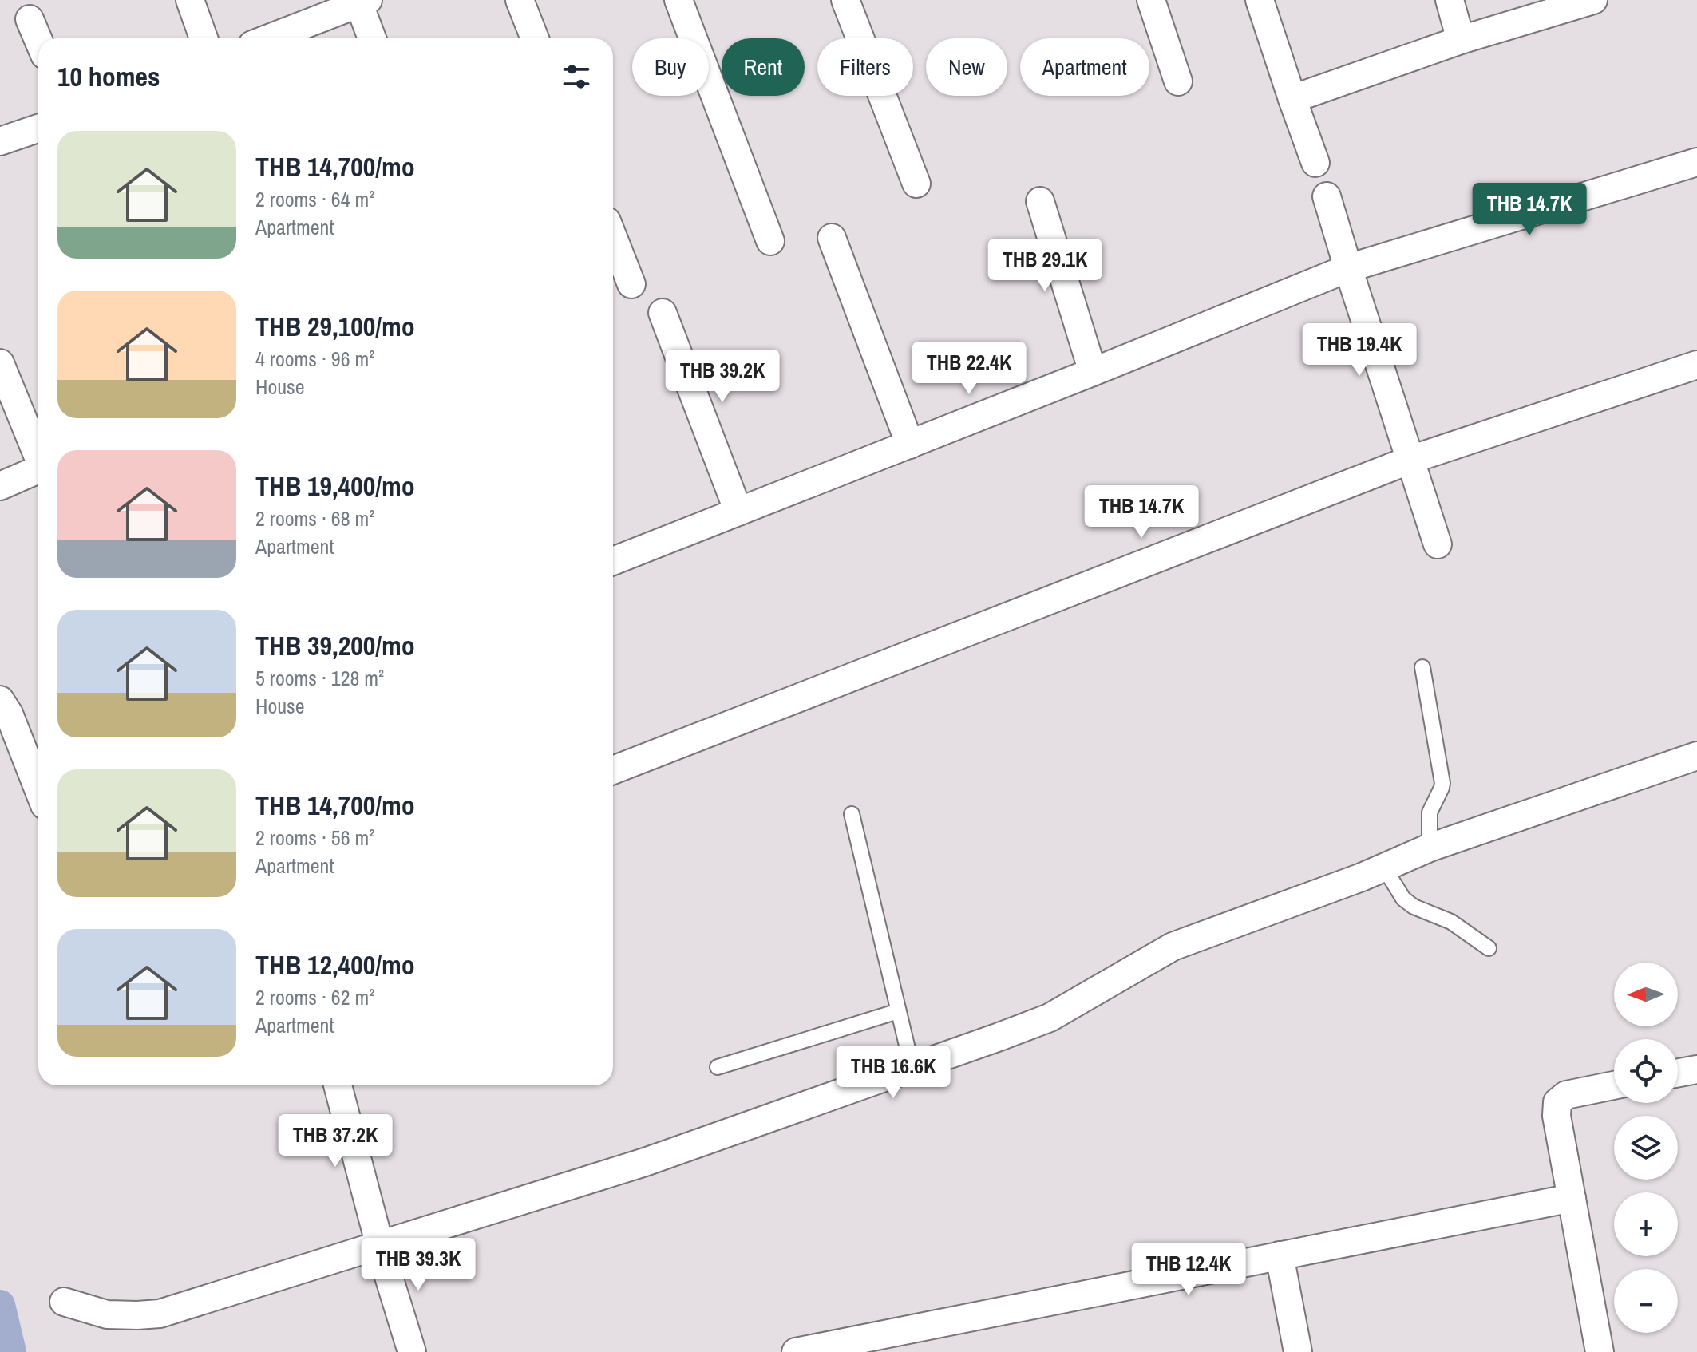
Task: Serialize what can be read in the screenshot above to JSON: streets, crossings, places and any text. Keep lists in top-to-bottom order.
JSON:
{
  "north": "left",
  "page": {
    "chip": [
      "Buy",
      "Rent",
      "Filters",
      "New",
      "Apartment"
    ],
    "heading": "10 homes",
    "list": [
      {
        "name": "THB 14,700/mo",
        "note": "2 rooms · 64 m² · Apartment"
      },
      {
        "name": "THB 29,100/mo",
        "note": "4 rooms · 96 m² · House"
      },
      {
        "name": "THB 19,400/mo",
        "note": "2 rooms · 68 m² · Apartment"
      },
      {
        "name": "THB 39,200/mo",
        "note": "5 rooms · 128 m² · House"
      },
      {
        "name": "THB 14,700/mo",
        "note": "2 rooms · 56 m² · Apartment"
      },
      {
        "name": "THB 12,400/mo",
        "note": "2 rooms · 62 m² · Apartment"
      }
    ],
    "price": [
      "THB 14.7K",
      "THB 29.1K",
      "THB 19.4K",
      "THB 22.4K",
      "THB 39.2K",
      "THB 14.7K",
      "THB 16.6K",
      "THB 37.2K",
      "THB 39.3K",
      "THB 12.4K"
    ],
    "map_buttons": ["+", "−"]
  }
}
